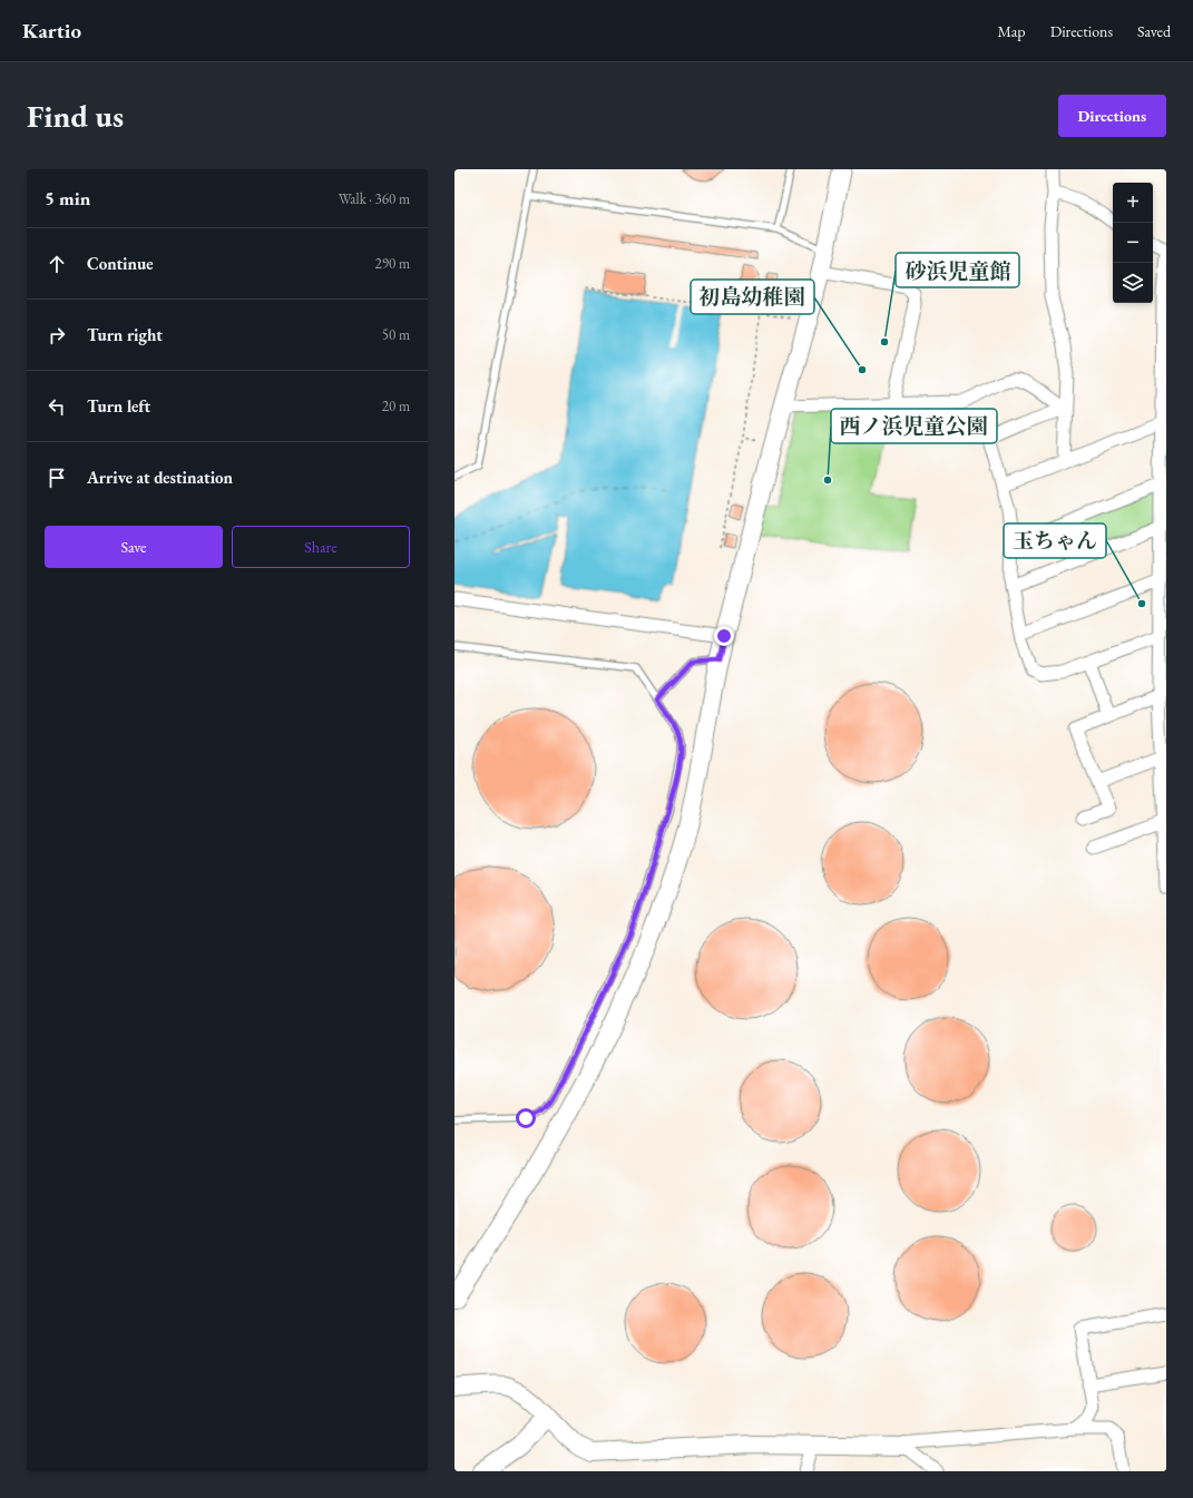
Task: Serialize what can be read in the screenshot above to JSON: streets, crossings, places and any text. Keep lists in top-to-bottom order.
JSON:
{
  "places": [
    "砂浜児童館",
    "初島幼稚園",
    "西ノ浜児童公園",
    "玉ちゃん"
  ],
  "page": {
    "header": "Kartio",
    "nav": ["Map", "Directions", "Saved"],
    "buttons": [
      "Directions",
      ["Save", "Share"]
    ],
    "title": "Find us",
    "heading": ["5 min", "Walk · 360 m"],
    "map_buttons": ["+", "−"],
    "list": [
      ["Continue", "290 m"],
      ["Turn right", "50 m"],
      ["Turn left", "20 m"],
      "Arrive at destination"
    ]
  }
}
